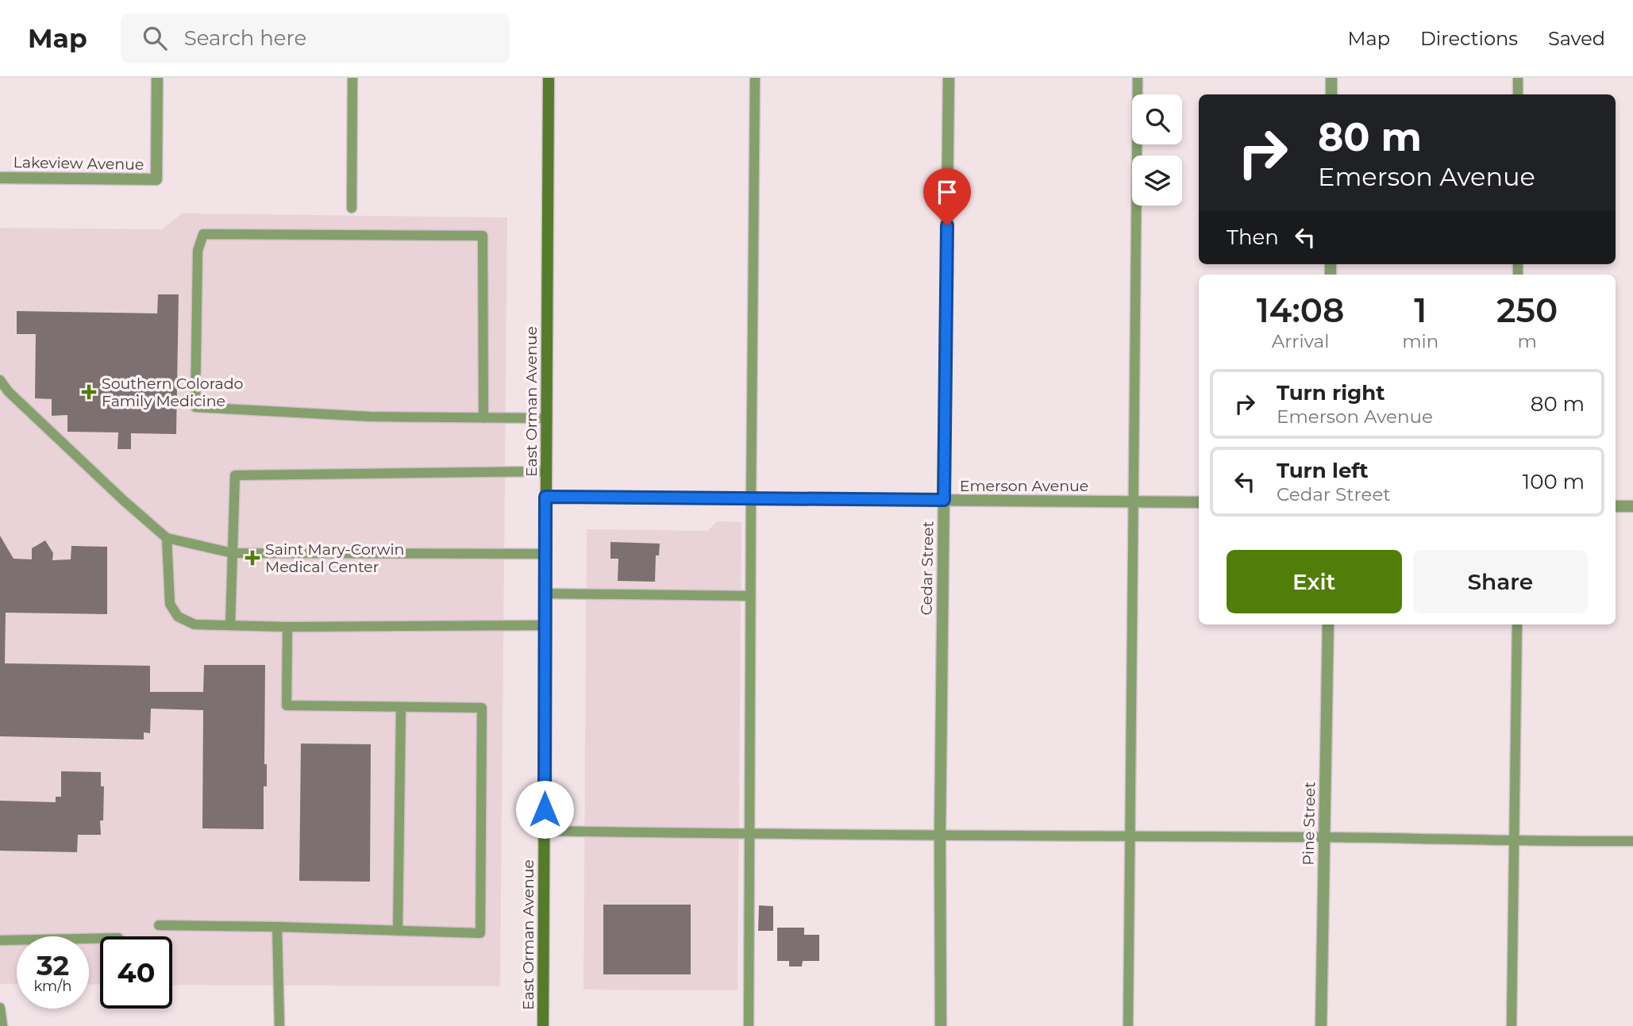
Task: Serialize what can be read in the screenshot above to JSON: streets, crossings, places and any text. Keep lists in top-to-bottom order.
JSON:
{
  "streets": {
    "street": [
      "Lakeview Avenue",
      "East Orman Avenue",
      "Emerson Avenue",
      "Cedar Street",
      "Pine Street"
    ]
  },
  "crossings": [
    ["East Orman Avenue", "Emerson Avenue"],
    ["Emerson Avenue", "Cedar Street"]
  ],
  "places": {
    "health": ["Southern Colorado Family Medicine", "Saint Mary-Corwin Medical Center"]
  },
  "page": {
    "header": "Map",
    "search": "Search here",
    "nav": ["Map", "Directions", "Saved"],
    "turn": ["80 m", "Emerson Avenue"],
    "then": "Then",
    "eta": [
      "14:08",
      "Arrival",
      "1",
      "min",
      "250",
      "m"
    ],
    "list": [
      {
        "name": "Turn right",
        "note": "Emerson Avenue",
        "value": "80 m"
      },
      {
        "name": "Turn left",
        "note": "Cedar Street",
        "value": "100 m"
      }
    ],
    "buttons": ["Exit", "Share"],
    "speed": "32 km/h",
    "limit": "40"
  }
}
